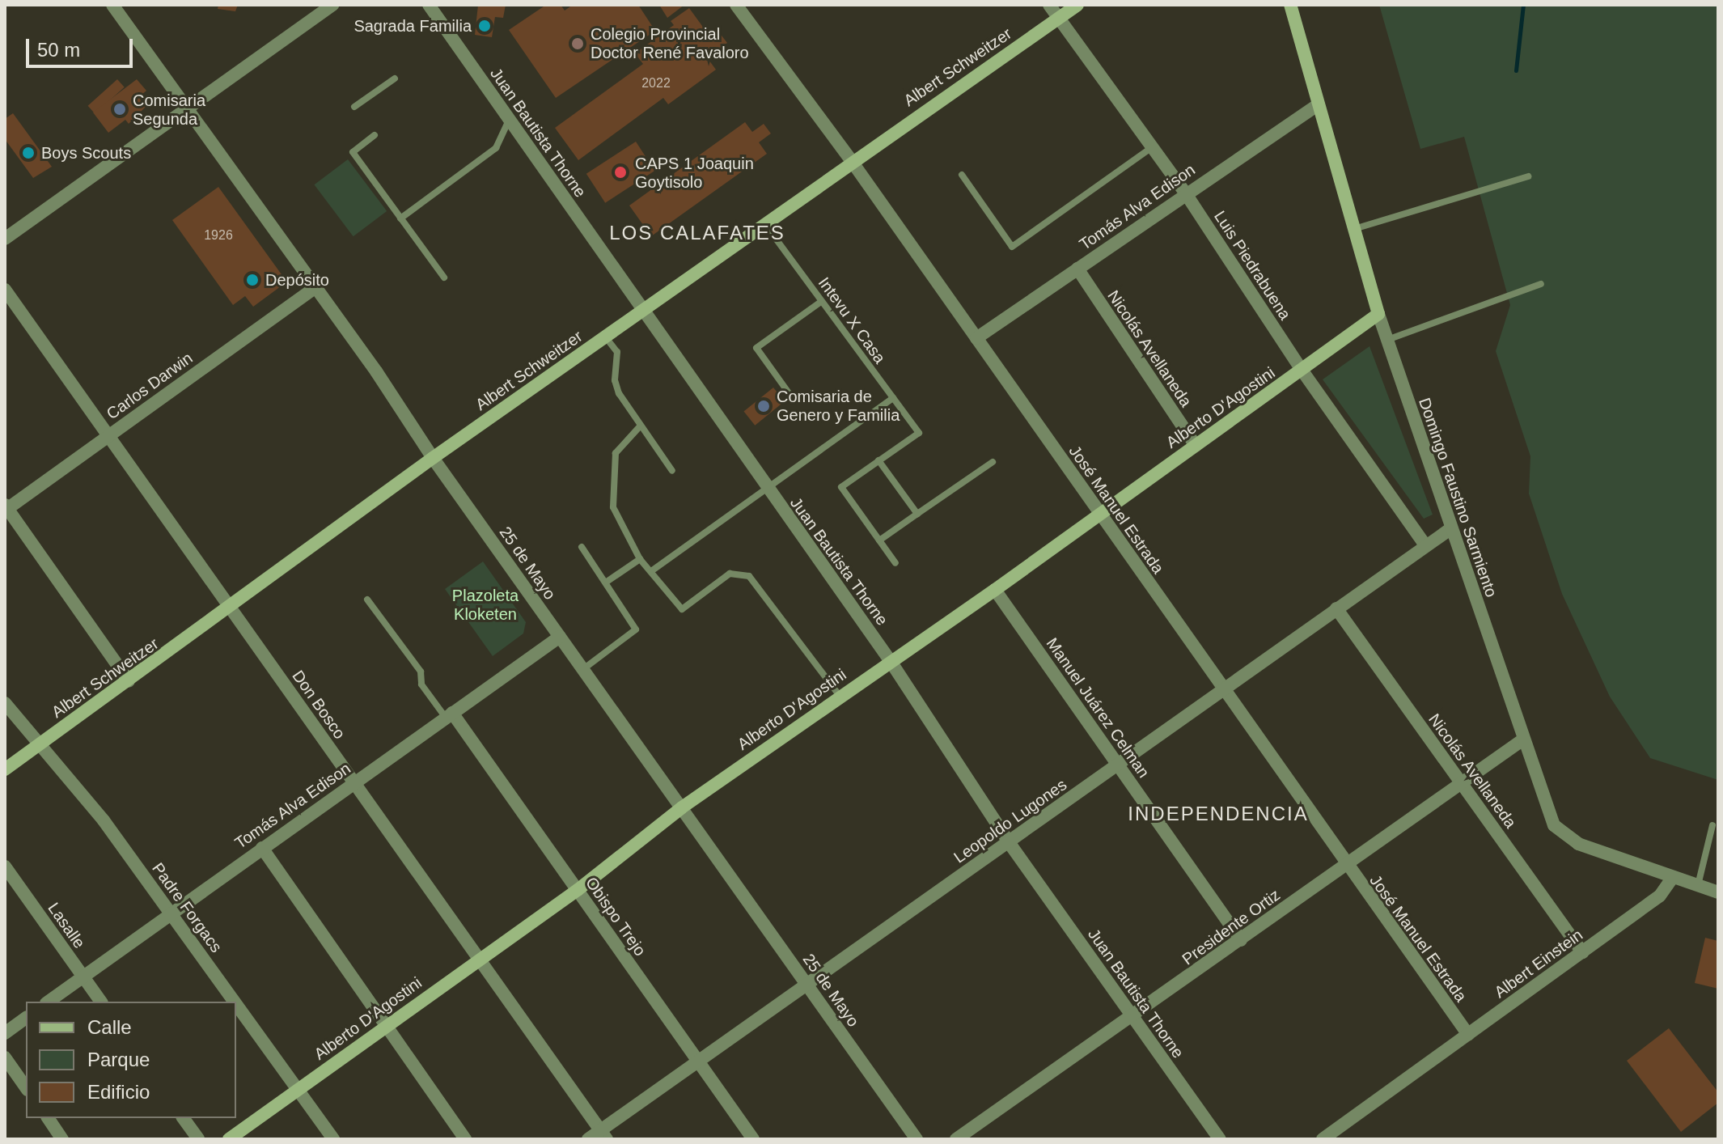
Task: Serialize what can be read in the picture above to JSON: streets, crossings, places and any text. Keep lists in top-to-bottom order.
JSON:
{
  "streets": {
    "main road": ["Albert Schweitzer", "Alberto D'Agostini", "Domingo Faustino Sarmiento"],
    "street": [
      "Juan Bautista Thorne",
      "Tomás Alva Edison",
      "Luis Piedrabuena",
      "Nicolás Avellaneda",
      "Carlos Darwin",
      "José Manuel Estrada",
      "25 de Mayo",
      "Don Bosco",
      "Manuel Juárez Celman",
      "Leopoldo Lugones",
      "Padre Forgacs",
      "Obispo Trejo",
      "Lasalle",
      "Presidente Ortiz",
      "Albert Einstein"
    ],
    "lane": ["Intevu X Casa"]
  },
  "crossings": [
    ["Albert Schweitzer", "Juan Bautista Thorne"],
    ["Albert Schweitzer", "Luis Piedrabuena"],
    ["Albert Schweitzer", "Intevu X Casa"],
    ["Albert Schweitzer", "José Manuel Estrada"],
    ["Albert Schweitzer", "25 de Mayo"],
    ["Albert Schweitzer", "Don Bosco"],
    ["Albert Schweitzer", "Padre Forgacs"],
    ["Juan Bautista Thorne", "Alberto D'Agostini"],
    ["Juan Bautista Thorne", "Leopoldo Lugones"],
    ["Juan Bautista Thorne", "Presidente Ortiz"],
    ["Tomás Alva Edison", "Luis Piedrabuena"],
    ["Tomás Alva Edison", "Nicolás Avellaneda"],
    ["Tomás Alva Edison", "Domingo Faustino Sarmiento"],
    ["Tomás Alva Edison", "José Manuel Estrada"],
    ["Tomás Alva Edison", "25 de Mayo"],
    ["Tomás Alva Edison", "Don Bosco"],
    ["Tomás Alva Edison", "Padre Forgacs"],
    ["Tomás Alva Edison", "Obispo Trejo"],
    ["Tomás Alva Edison", "Lasalle"],
    ["Luis Piedrabuena", "Alberto D'Agostini"],
    ["Luis Piedrabuena", "Leopoldo Lugones"],
    ["Nicolás Avellaneda", "Alberto D'Agostini"],
    ["Nicolás Avellaneda", "Leopoldo Lugones"],
    ["Nicolás Avellaneda", "Presidente Ortiz"],
    ["Nicolás Avellaneda", "Albert Einstein"],
    ["Carlos Darwin", "25 de Mayo"],
    ["Carlos Darwin", "Don Bosco"],
    ["Alberto D'Agostini", "Domingo Faustino Sarmiento"],
    ["Alberto D'Agostini", "José Manuel Estrada"],
    ["Alberto D'Agostini", "25 de Mayo"],
    ["Alberto D'Agostini", "Don Bosco"],
    ["Alberto D'Agostini", "Manuel Juárez Celman"],
    ["Alberto D'Agostini", "Padre Forgacs"],
    ["Alberto D'Agostini", "Obispo Trejo"],
    ["Domingo Faustino Sarmiento", "Leopoldo Lugones"],
    ["Domingo Faustino Sarmiento", "Presidente Ortiz"],
    ["Domingo Faustino Sarmiento", "Albert Einstein"],
    ["José Manuel Estrada", "Leopoldo Lugones"],
    ["José Manuel Estrada", "Presidente Ortiz"],
    ["José Manuel Estrada", "Albert Einstein"],
    ["25 de Mayo", "Leopoldo Lugones"],
    ["Don Bosco", "Leopoldo Lugones"],
    ["Manuel Juárez Celman", "Leopoldo Lugones"],
    ["Manuel Juárez Celman", "Presidente Ortiz"],
    ["Leopoldo Lugones", "Obispo Trejo"]
  ],
  "districts": ["LOS CALAFATES", "INDEPENDENCIA"],
  "parks": ["Plazoleta Kloketen"],
  "places": [
    "Sagrada Familia",
    "Colegio Provincial Doctor René Favaloro",
    "Comisaria Segunda",
    "Boys Scouts",
    "CAPS 1 Joaquin Goytisolo",
    "Depósito",
    "Comisaria de Genero y Familia"
  ],
  "house_numbers": ["2022", "1926"],
  "legend": ["Calle", "Parque", "Edificio"],
  "scale_bar": "50 m"
}
